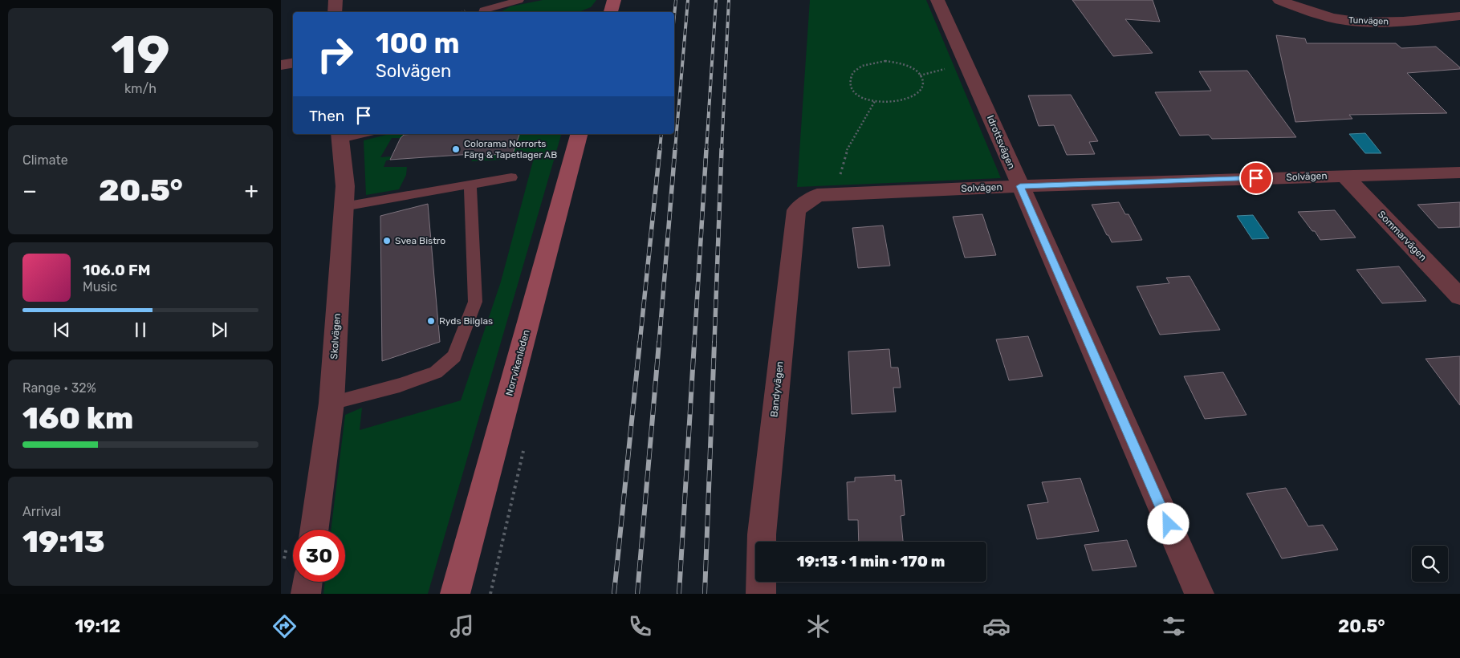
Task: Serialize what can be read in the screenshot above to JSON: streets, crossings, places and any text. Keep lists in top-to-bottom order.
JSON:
{
  "streets": {
    "main road": ["Norrvikenleden"],
    "street": [
      "Tunvägen",
      "Idrottsvägen",
      "Solvägen",
      "Sommarvägen",
      "Skolvägen",
      "Bandyvägen"
    ]
  },
  "crossings": [
    ["Idrottsvägen", "Solvägen"],
    ["Solvägen", "Sommarvägen"],
    ["Solvägen", "Bandyvägen"]
  ],
  "places": ["Colorama Norrorts Färg & Tapetlager AB", "Svea Bistro", "Ryds Bilglas"],
  "page": {
    "tile": [
      ["19", "km/h"],
      "Climate",
      ["Range · 32%", "160 km"],
      ["Arrival", "19:13"]
    ],
    "turn": ["100 m", "Solvägen"],
    "then": "Then",
    "heat": ["−", "20.5°", "+"],
    "song": ["106.0 FM", "Music"],
    "limit": "30",
    "trip": "19:13 · 1 min · 170 m",
    "tabs": ["19:12", "20.5°"]
  }
}
